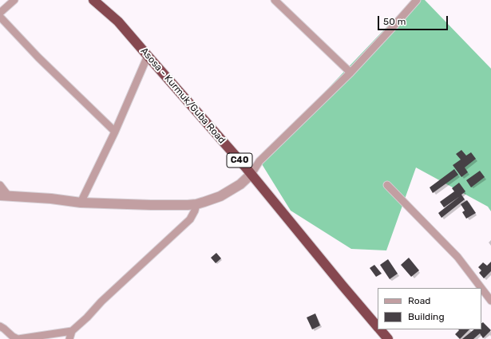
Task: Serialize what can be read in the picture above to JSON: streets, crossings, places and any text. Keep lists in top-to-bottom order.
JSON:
{
  "streets": {
    "highway": ["Asosa - Kurmuk/Guba Road", "C40"]
  },
  "legend": ["Road", "Building"],
  "scale_bar": "50 m"
}
